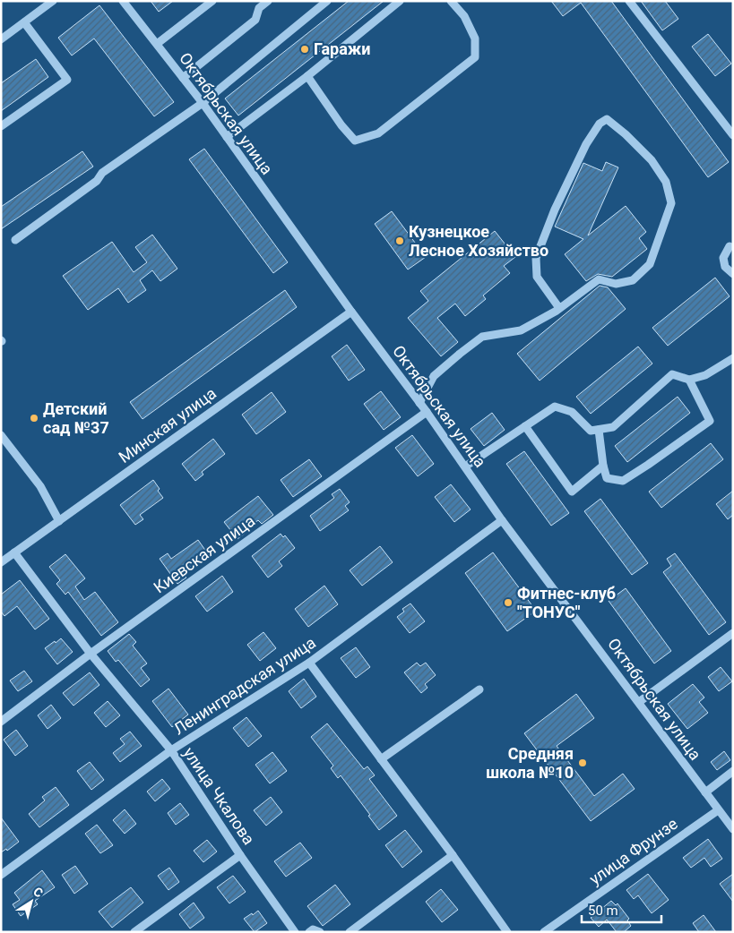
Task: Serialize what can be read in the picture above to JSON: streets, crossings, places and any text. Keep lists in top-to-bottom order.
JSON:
{
  "streets": {
    "street": [
      "Октябрьская улица",
      "Минская улица",
      "Киевская улица",
      "Ленинградская улица",
      "улица Чкалова",
      "улица Фрунзе"
    ]
  },
  "crossings": [
    ["Октябрьская улица", "Минская улица"],
    ["Октябрьская улица", "Киевская улица"],
    ["Октябрьская улица", "Ленинградская улица"],
    ["Октябрьская улица", "улица Фрунзе"],
    ["Минская улица", "улица Чкалова"],
    ["Киевская улица", "улица Чкалова"],
    ["Ленинградская улица", "улица Чкалова"]
  ],
  "places": [
    "Гаражи",
    "Кузнецкое Лесное Хозяйство",
    "Детский сад №37",
    "Фитнес-клуб \"ТОНУС\"",
    "Средняя школа №10"
  ],
  "scale_bar": "50 m",
  "north": "top right"
}
